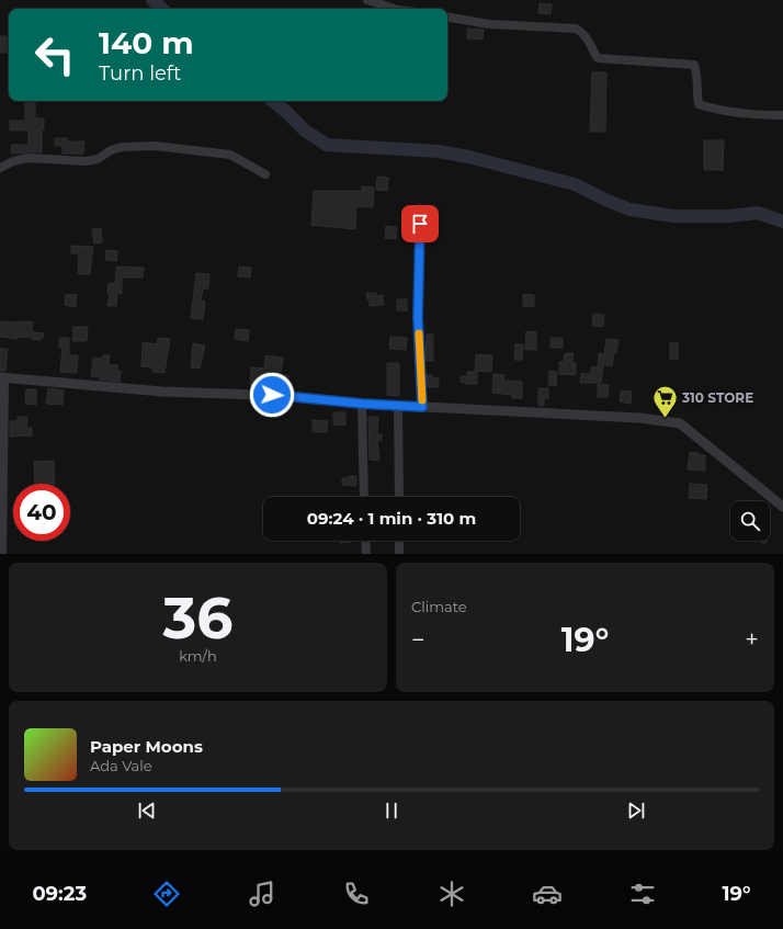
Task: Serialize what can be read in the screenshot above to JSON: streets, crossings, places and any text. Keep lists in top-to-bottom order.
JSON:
{
  "places": {
    "supermarket": ["310 STORE"]
  },
  "page": {
    "turn": ["140 m", "Turn left"],
    "limit": "40",
    "trip": "09:24 · 1 min · 310 m",
    "tile": [
      ["36", "km/h"],
      "Climate"
    ],
    "heat": ["−", "19°", "+"],
    "song": ["Paper Moons", "Ada Vale"],
    "tabs": ["09:23", "19°"]
  }
}
